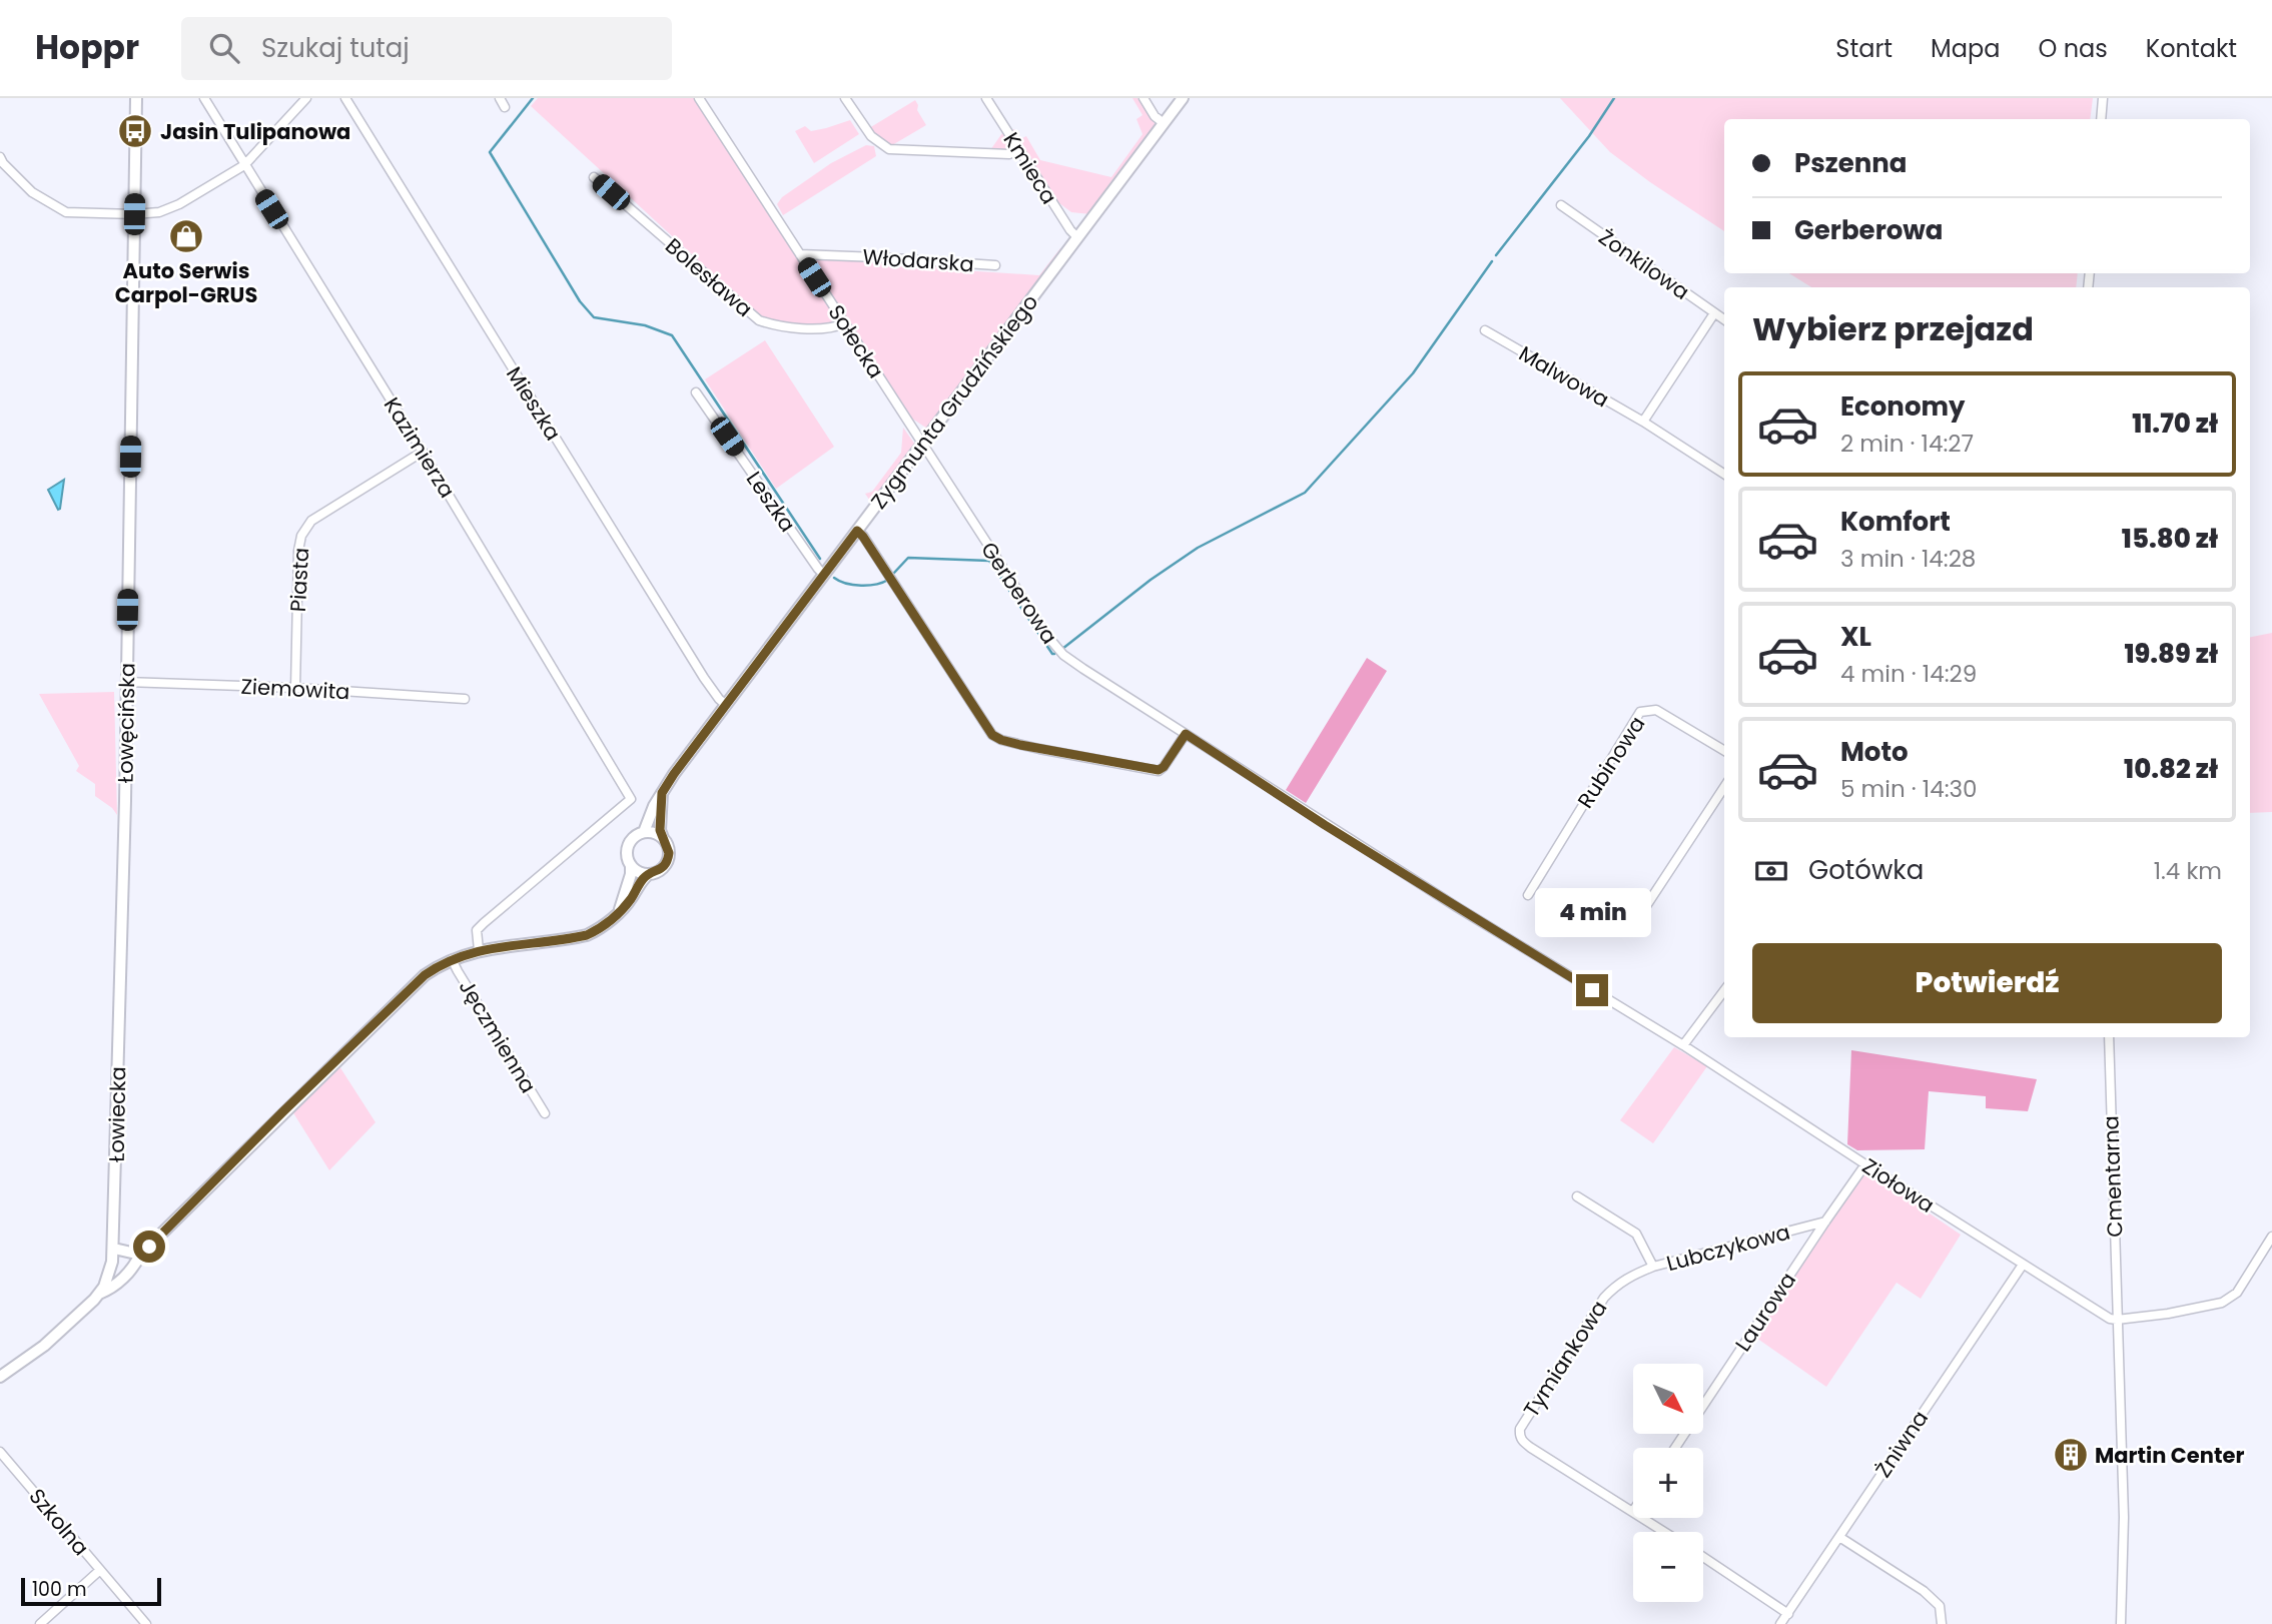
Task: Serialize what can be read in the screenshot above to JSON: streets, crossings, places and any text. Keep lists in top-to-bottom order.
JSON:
{
  "streets": {
    "street": [
      "Kmieca",
      "Włodarska",
      "Żonkilowa",
      "Bolesława",
      "Sołecka",
      "Malwowa",
      "Zygmunta Grudzińskiego",
      "Mieszka",
      "Kazimierza",
      "Leszka",
      "Piasta",
      "Gerberowa",
      "Ziemowita",
      "Łowęcińska",
      "Rubinowa",
      "Jęczmienna",
      "Łowiecka",
      "Cmentarna",
      "Ziołowa",
      "Lubczykowa",
      "Laurowa",
      "Tymiankowa",
      "Żniwna",
      "Szkolna"
    ]
  },
  "crossings": [
    ["Kmieca", "Zygmunta Grudzińskiego"],
    ["Włodarska", "Sołecka"],
    ["Bolesława", "Sołecka"],
    ["Sołecka", "Zygmunta Grudzińskiego"],
    ["Sołecka", "Gerberowa"],
    ["Zygmunta Grudzińskiego", "Mieszka"],
    ["Zygmunta Grudzińskiego", "Leszka"],
    ["Zygmunta Grudzińskiego", "Gerberowa"],
    ["Kazimierza", "Piasta"],
    ["Piasta", "Ziemowita"],
    ["Gerberowa", "Ziołowa"],
    ["Ziemowita", "Łowęcińska"],
    ["Łowęcińska", "Łowiecka"],
    ["Cmentarna", "Ziołowa"],
    ["Ziołowa", "Laurowa"],
    ["Ziołowa", "Żniwna"],
    ["Lubczykowa", "Laurowa"],
    ["Lubczykowa", "Tymiankowa"]
  ],
  "places": {
    "bus stop": ["Jasin Tulipanowa"],
    "shop": ["Auto Serwis Carpol-GRUS"],
    "building": ["Martin Center"]
  },
  "scale_bar": "100 m",
  "north": "bottom right",
  "page": {
    "header": "Hoppr",
    "search": "Szukaj tutaj",
    "nav": [
      "Start",
      "Mapa",
      "O nas",
      "Kontakt"
    ],
    "banner": ["Pszenna", "Gerberowa"],
    "heading": "Wybierz przejazd",
    "list": [
      {
        "name": "Economy",
        "note": "2 min · 14:27",
        "value": "11.70 zł"
      },
      {
        "name": "Komfort",
        "note": "3 min · 14:28",
        "value": "15.80 zł"
      },
      {
        "name": "XL",
        "note": "4 min · 14:29",
        "value": "19.89 zł"
      },
      {
        "name": "Moto",
        "note": "5 min · 14:30",
        "value": "10.82 zł"
      }
    ],
    "pay": ["Gotówka", "1.4 km"],
    "bubble": "4 min",
    "buttons": "Potwierdź",
    "map_buttons": ["+", "−"],
    "scale": "100 m"
  }
}
